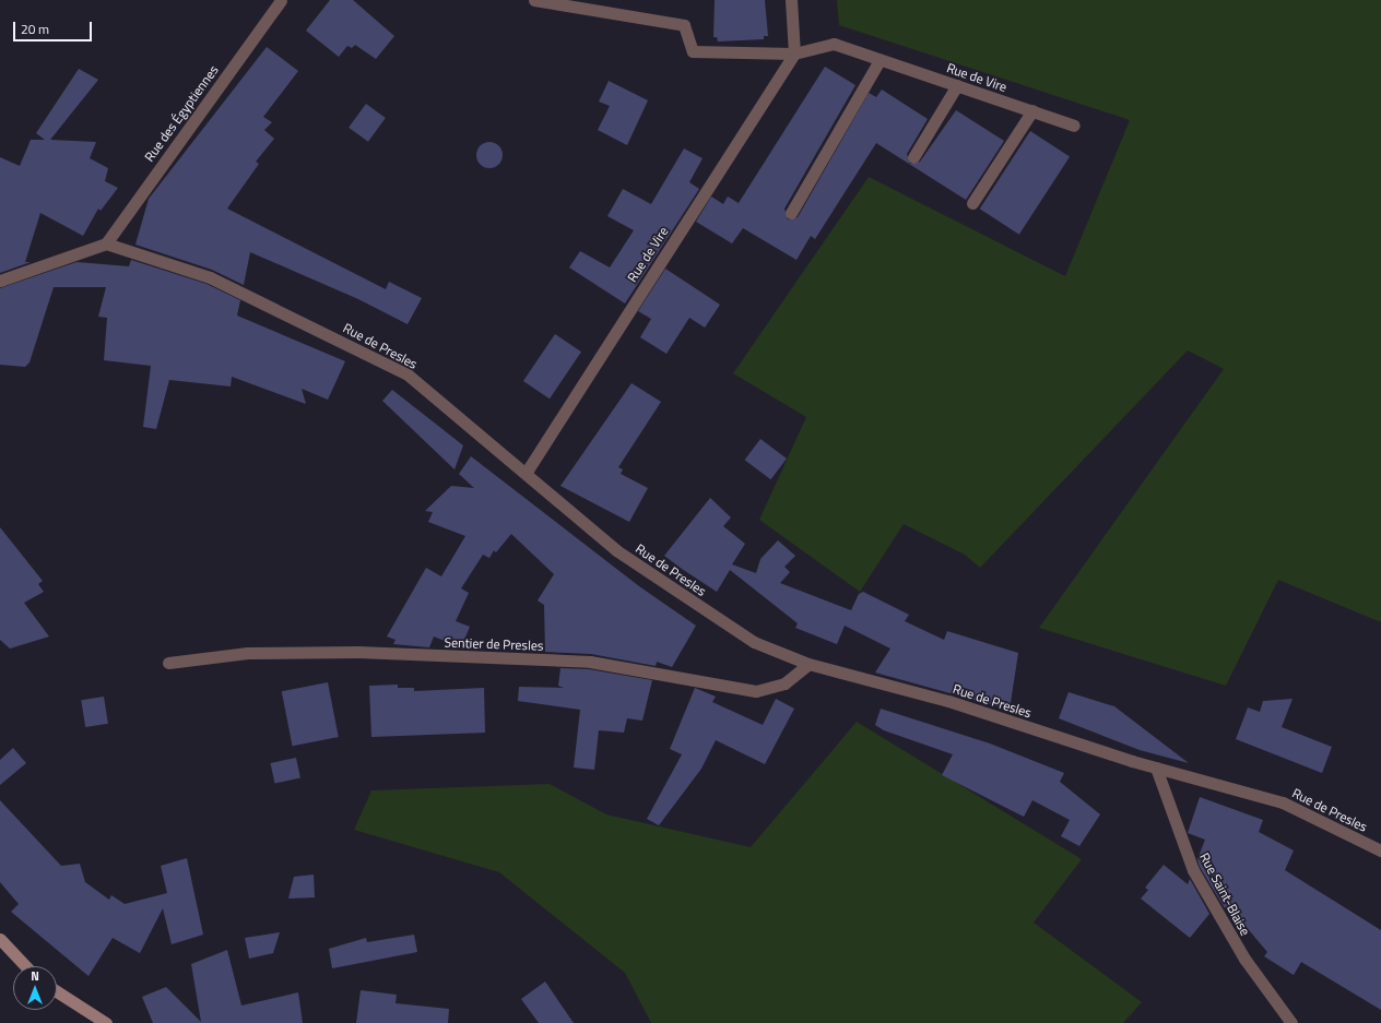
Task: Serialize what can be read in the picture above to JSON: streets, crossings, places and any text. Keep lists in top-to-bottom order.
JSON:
{
  "streets": {
    "street": [
      "Rue de Vire",
      "Rue des Égyptiennes",
      "Rue de Presles",
      "Sentier de Presles",
      "Rue Saint-Blaise"
    ]
  },
  "crossings": [
    ["Rue de Vire", "Rue de Presles"],
    ["Rue des Égyptiennes", "Rue de Presles"],
    ["Rue de Presles", "Sentier de Presles"],
    ["Rue de Presles", "Rue Saint-Blaise"]
  ],
  "scale_bar": "20 m",
  "north": "top"
}
